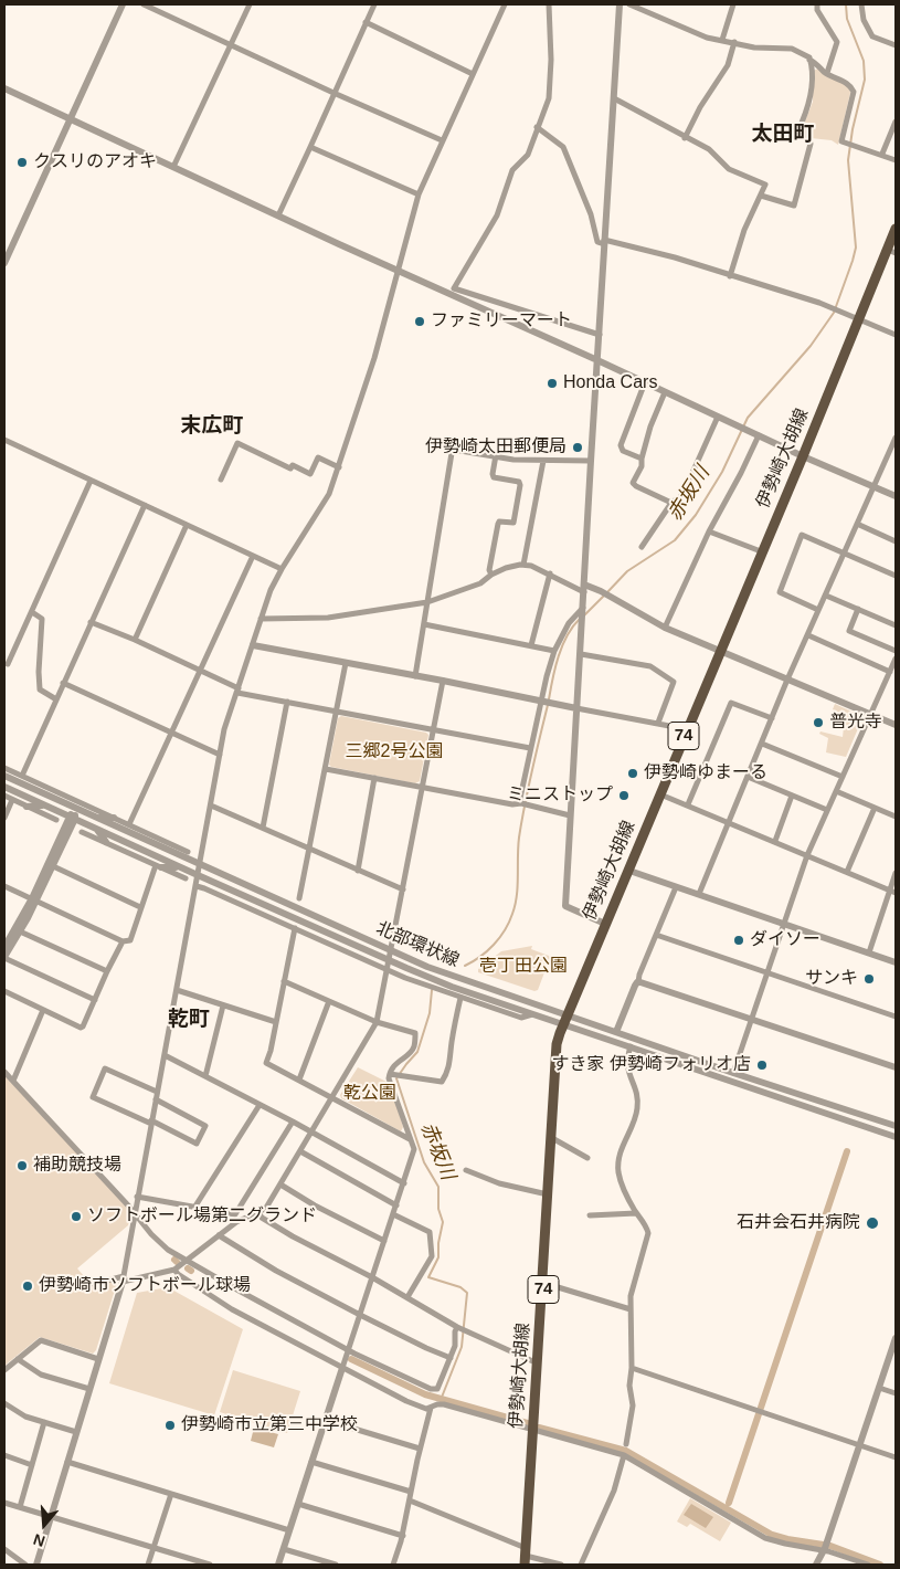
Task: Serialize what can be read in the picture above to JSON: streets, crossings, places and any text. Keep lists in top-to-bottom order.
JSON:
{
  "streets": {
    "main road": ["伊勢崎大胡線", "74"],
    "street": ["北部環状線"]
  },
  "crossings": [
    ["伊勢崎大胡線", "北部環状線"]
  ],
  "districts": ["太田町", "末広町", "乾町"],
  "water": ["赤坂川"],
  "parks": ["三郷2号公園", "壱丁田公園", "乾公園"],
  "places": [
    "クスリのアオキ",
    "ファミリーマート",
    "Honda Cars",
    "伊勢崎太田郵便局",
    "普光寺",
    "伊勢崎ゆまーる",
    "ミニストップ",
    "ダイソー",
    "サンキ",
    "すき家 伊勢崎フォリオ店",
    "補助競技場",
    "ソフトボール場第二グランド",
    "石井会石井病院",
    "伊勢崎市ソフトボール球場",
    "伊勢崎市立第三中学校"
  ],
  "north": "bottom"
}
